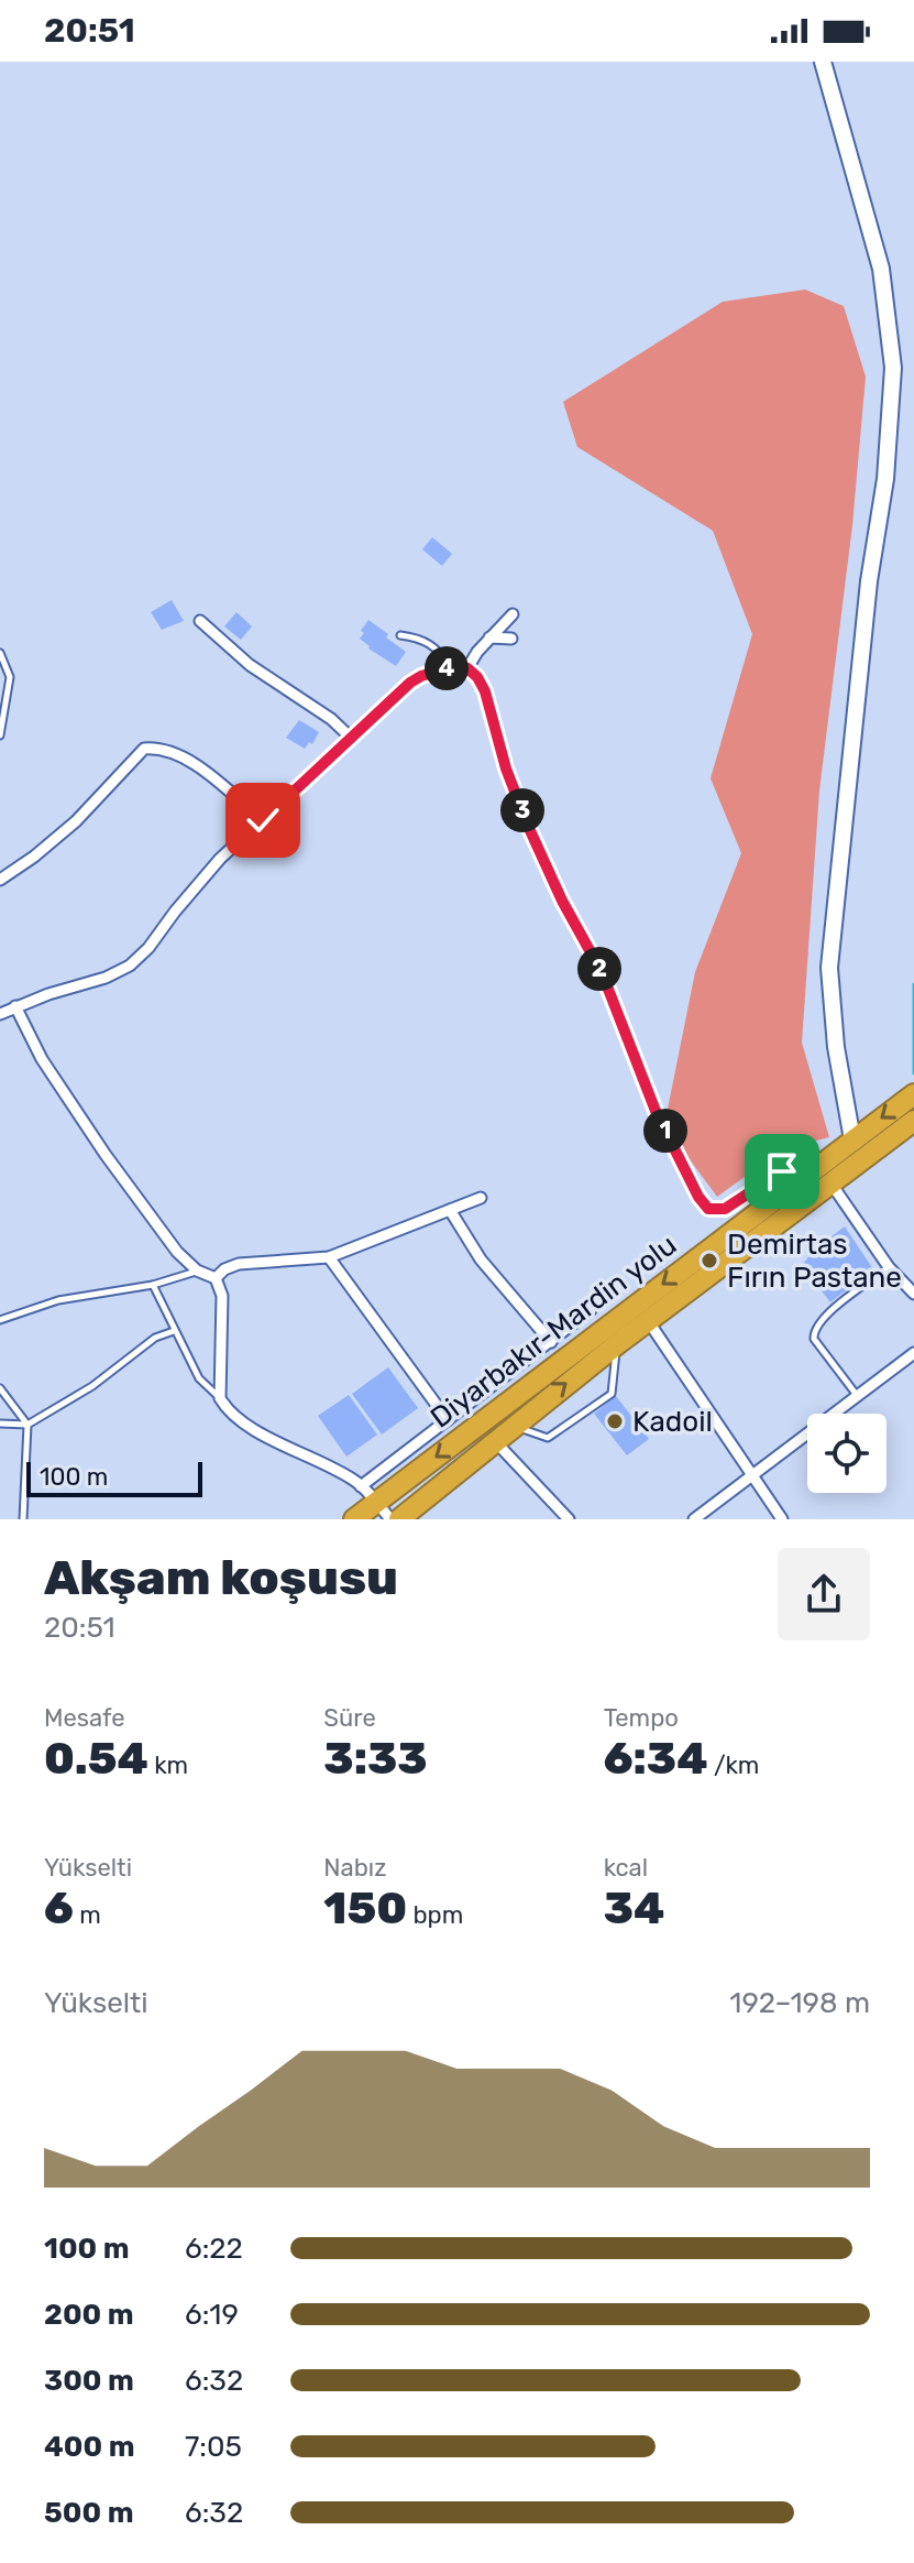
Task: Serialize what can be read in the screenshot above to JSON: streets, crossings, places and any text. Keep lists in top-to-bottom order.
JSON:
{
  "streets": {
    "highway": ["Diyarbakır-Mardin yolu"]
  },
  "places": ["Demirtas Fırın Pastane", "Kadoil"],
  "scale_bar": "100 m",
  "page": {
    "status": "20:51",
    "pins": [
      "4",
      "3",
      "2",
      "1"
    ],
    "scale": "100 m",
    "heading": ["Akşam koşusu", "20:51"],
    "stats": [
      ["Mesafe", "0.54 km"],
      ["Süre", "3:33"],
      ["Tempo", "6:34 /km"],
      ["Yükselti", "6 m"],
      ["Nabız", "150 bpm"],
      ["kcal", "34"]
    ],
    "chart": ["Yükselti", "192–198 m"],
    "list": [
      {
        "name": "100 m",
        "note": "6:22"
      },
      {
        "name": "200 m",
        "note": "6:19"
      },
      {
        "name": "300 m",
        "note": "6:32"
      },
      {
        "name": "400 m",
        "note": "7:05"
      },
      {
        "name": "500 m",
        "note": "6:32"
      }
    ]
  }
}
